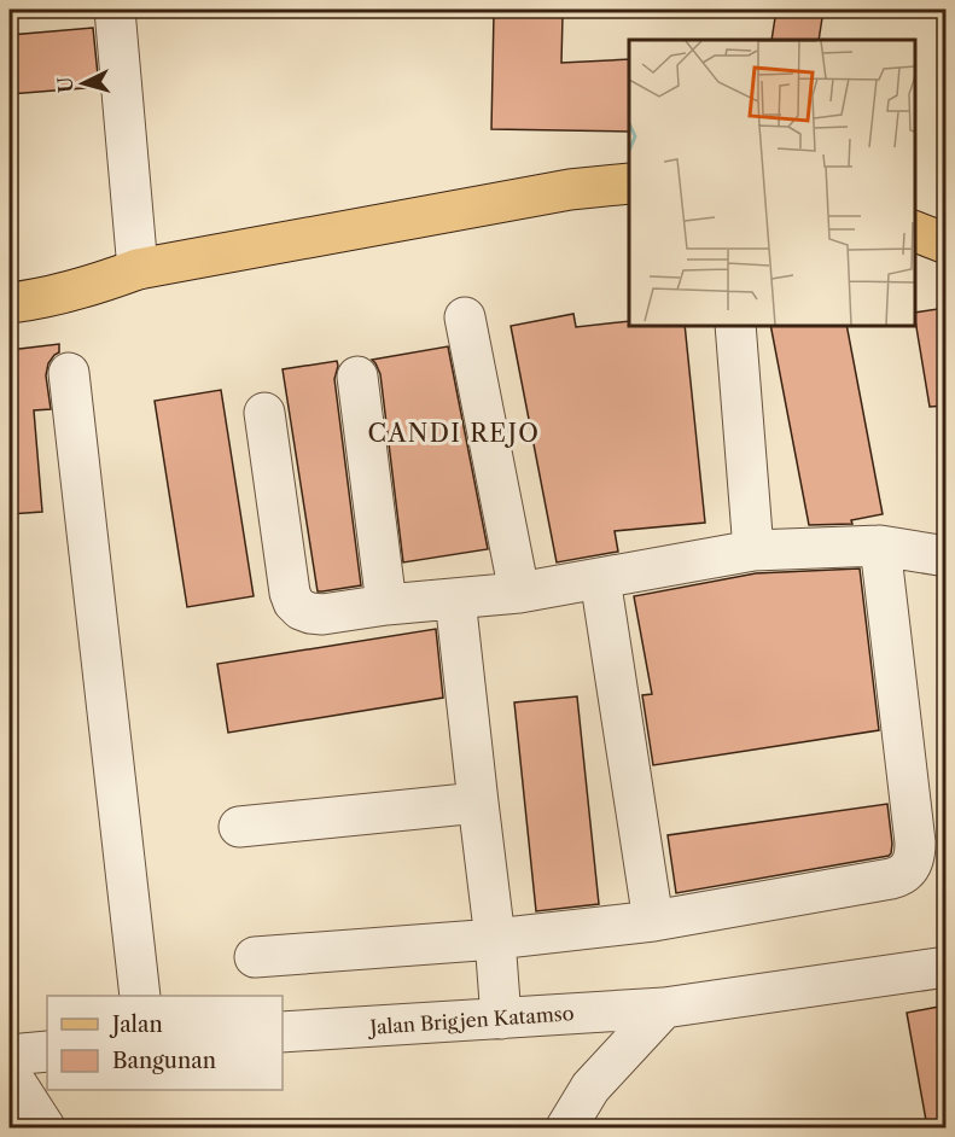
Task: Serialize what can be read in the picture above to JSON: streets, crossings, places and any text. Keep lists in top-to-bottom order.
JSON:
{
  "streets": {
    "street": ["Jalan Brigjen Katamso"]
  },
  "districts": ["CANDI REJO"],
  "legend": ["Jalan", "Bangunan"],
  "north": "left"
}
